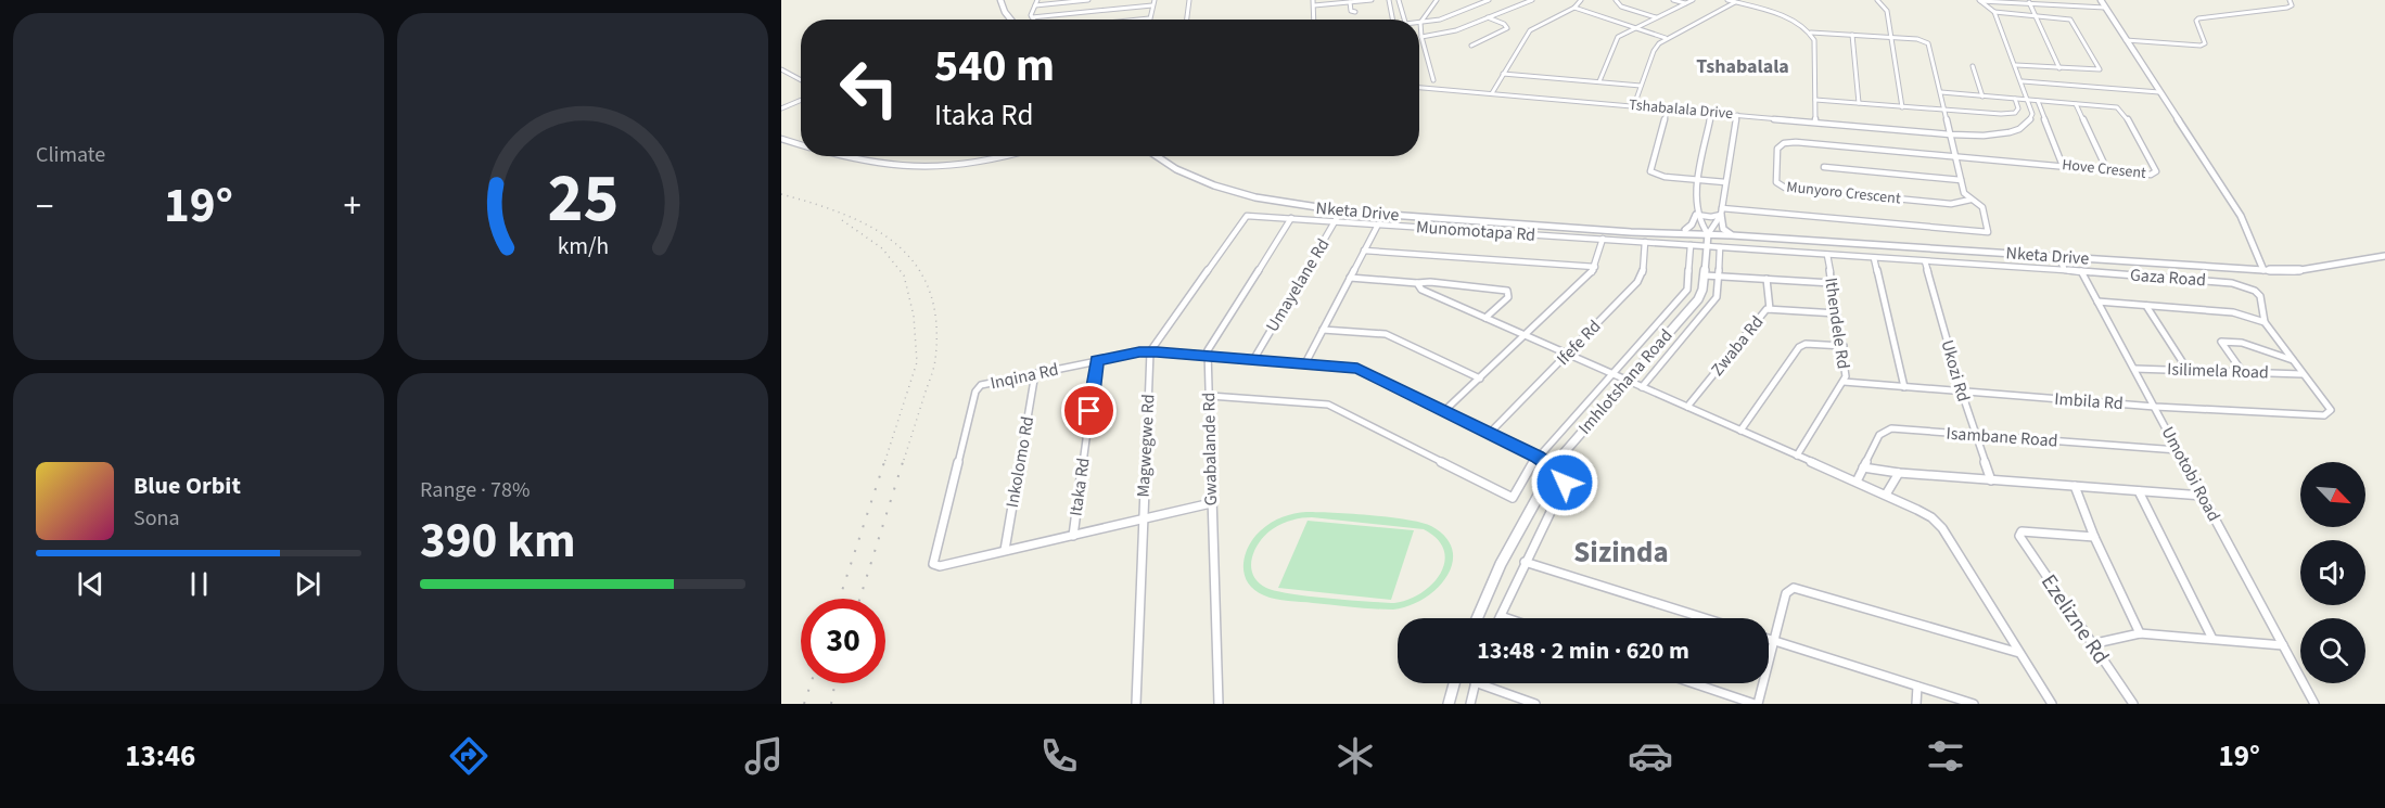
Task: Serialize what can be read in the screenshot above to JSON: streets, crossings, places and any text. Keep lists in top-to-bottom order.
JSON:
{
  "streets": {
    "street": [
      "Tshabalala Drive",
      "Hove Cresent",
      "Munyoro Crescent",
      "Nketa Drive",
      "Munomotapa Rd",
      "Gaza Road",
      "Umayelane Rd",
      "Ithendele Rd",
      "Ifefe Rd",
      "Zwaba Rd",
      "Ukozi Rd",
      "Isilimela Road",
      "Inqina Rd",
      "Imhlotshana Road",
      "Imbila Rd",
      "Isambane Road",
      "Magwegwe Rd",
      "Gwabalande Rd",
      "Inkolomo Rd",
      "Umotobi Road",
      "Itaka Rd",
      "Ezelizne Rd"
    ]
  },
  "crossings": [
    ["Tshabalala Drive", "Hove Cresent"],
    ["Hove Cresent", "Munyoro Crescent"],
    ["Nketa Drive", "Umayelane Rd"],
    ["Nketa Drive", "Imhlotshana Road"],
    ["Munomotapa Rd", "Umayelane Rd"],
    ["Munomotapa Rd", "Ithendele Rd"],
    ["Munomotapa Rd", "Ifefe Rd"],
    ["Munomotapa Rd", "Ukozi Rd"],
    ["Munomotapa Rd", "Inqina Rd"],
    ["Munomotapa Rd", "Imhlotshana Road"],
    ["Munomotapa Rd", "Magwegwe Rd"],
    ["Gaza Road", "Umotobi Road"],
    ["Umayelane Rd", "Inqina Rd"],
    ["Ithendele Rd", "Zwaba Rd"],
    ["Ithendele Rd", "Imbila Rd"],
    ["Ifefe Rd", "Inqina Rd"],
    ["Ukozi Rd", "Imbila Rd"],
    ["Ukozi Rd", "Isambane Road"],
    ["Isilimela Road", "Imbila Rd"],
    ["Isilimela Road", "Umotobi Road"],
    ["Inqina Rd", "Imhlotshana Road"],
    ["Inqina Rd", "Magwegwe Rd"],
    ["Inqina Rd", "Gwabalande Rd"],
    ["Inqina Rd", "Inkolomo Rd"],
    ["Inqina Rd", "Itaka Rd"],
    ["Imbila Rd", "Umotobi Road"],
    ["Isambane Road", "Umotobi Road"]
  ],
  "districts": ["Tshabalala", "Sizinda"],
  "north": "bottom right",
  "page": {
    "tile": [
      "Climate",
      ["Range · 78%", "390 km"]
    ],
    "turn": ["540 m", "Itaka Rd"],
    "heat": ["−", "19°", "+"],
    "song": ["Blue Orbit", "Sona"],
    "limit": "30",
    "trip": "13:48 · 2 min · 620 m",
    "tabs": ["13:46", "19°"],
    "gauge": ["25", "km/h"]
  }
}
